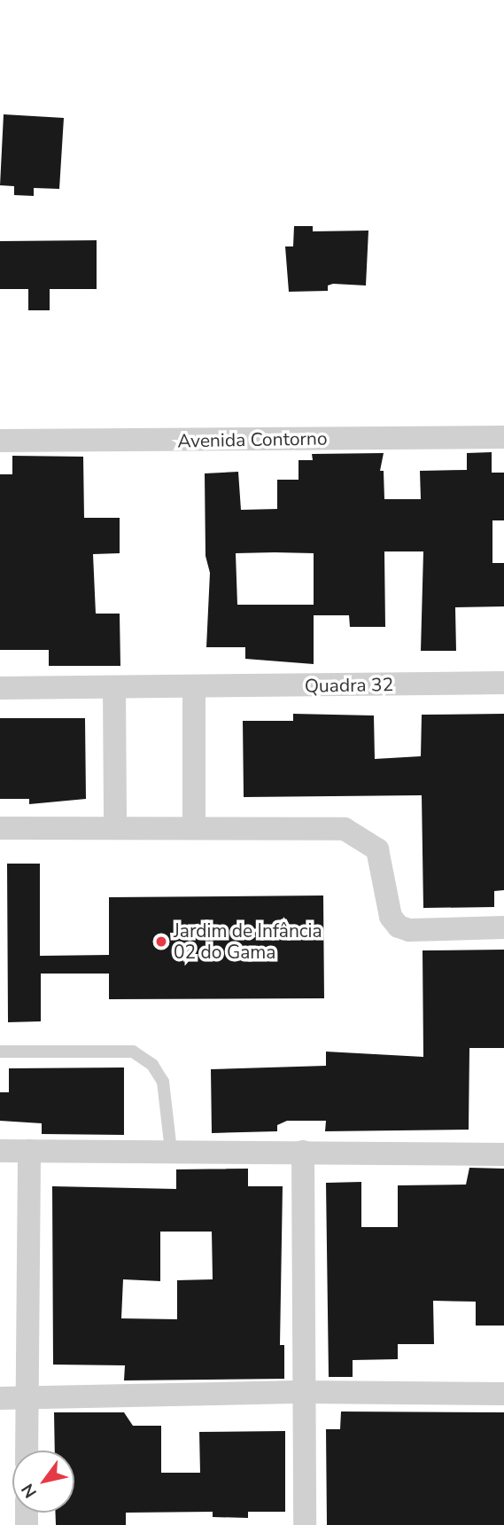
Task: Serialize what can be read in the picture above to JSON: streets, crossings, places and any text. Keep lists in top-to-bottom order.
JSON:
{
  "streets": {
    "street": ["Avenida Contorno", "Quadra 32"]
  },
  "places": ["Jardim de Infância 02 do Gama"],
  "north": "bottom left"
}
